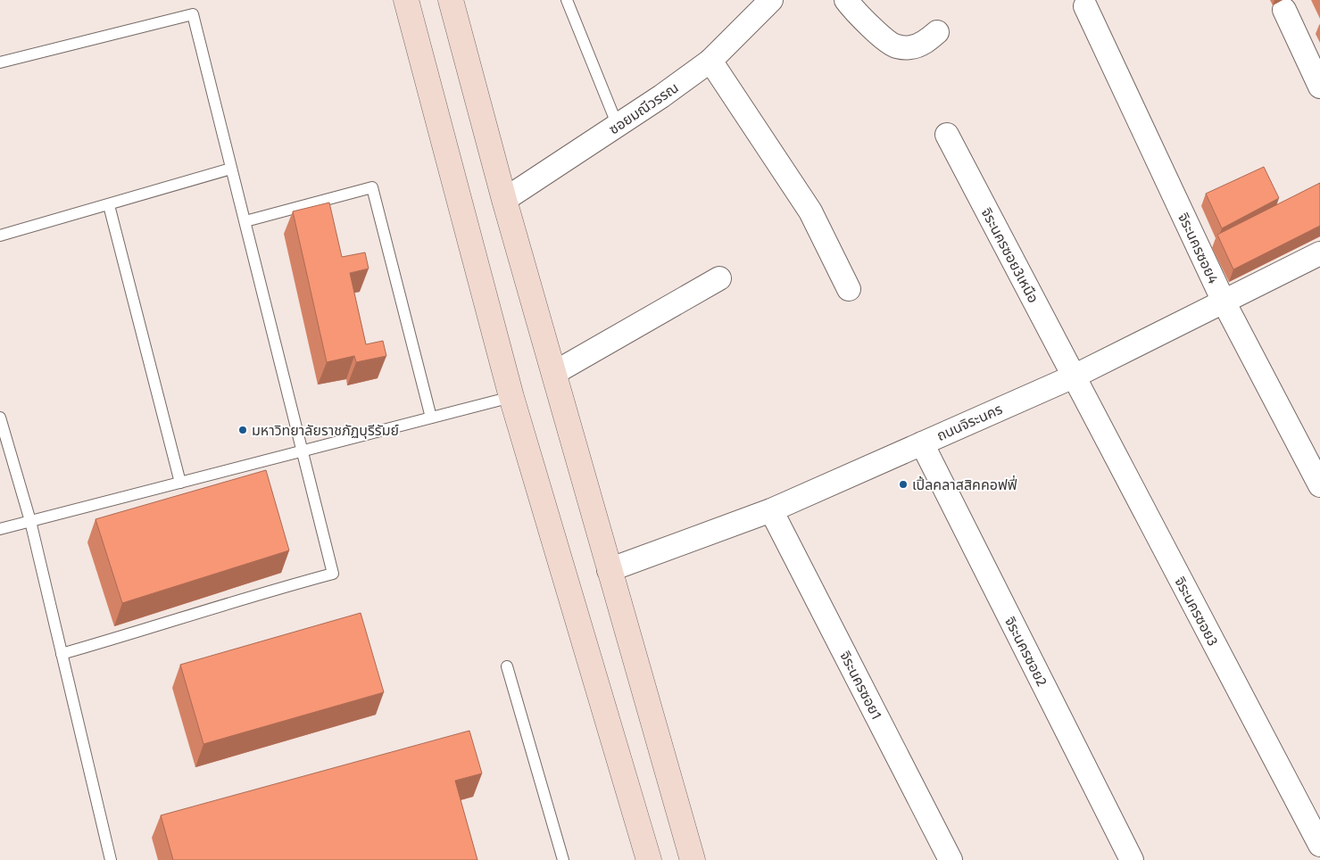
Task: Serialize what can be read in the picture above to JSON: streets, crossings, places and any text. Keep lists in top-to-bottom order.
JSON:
{
  "streets": {
    "street": [
      "ซอยมณีวรรณ",
      "จิระนครซอย4",
      "จิระนครซอย3เหนือ",
      "ถนนจิระนคร",
      "จิระนครซอย3",
      "จิระนครซอย2",
      "จิระนครซอย1"
    ]
  },
  "crossings": [
    ["จิระนครซอย4", "ถนนจิระนคร"],
    ["จิระนครซอย3เหนือ", "ถนนจิระนคร"],
    ["จิระนครซอย3เหนือ", "จิระนครซอย3"],
    ["ถนนจิระนคร", "จิระนครซอย3"],
    ["ถนนจิระนคร", "จิระนครซอย2"],
    ["ถนนจิระนคร", "จิระนครซอย1"]
  ],
  "places": ["มหาวิทยาลัยราชภัฏบุรีรัมย์", "เปิ้ลคลาสสิคคอฟฟี่"]
}
